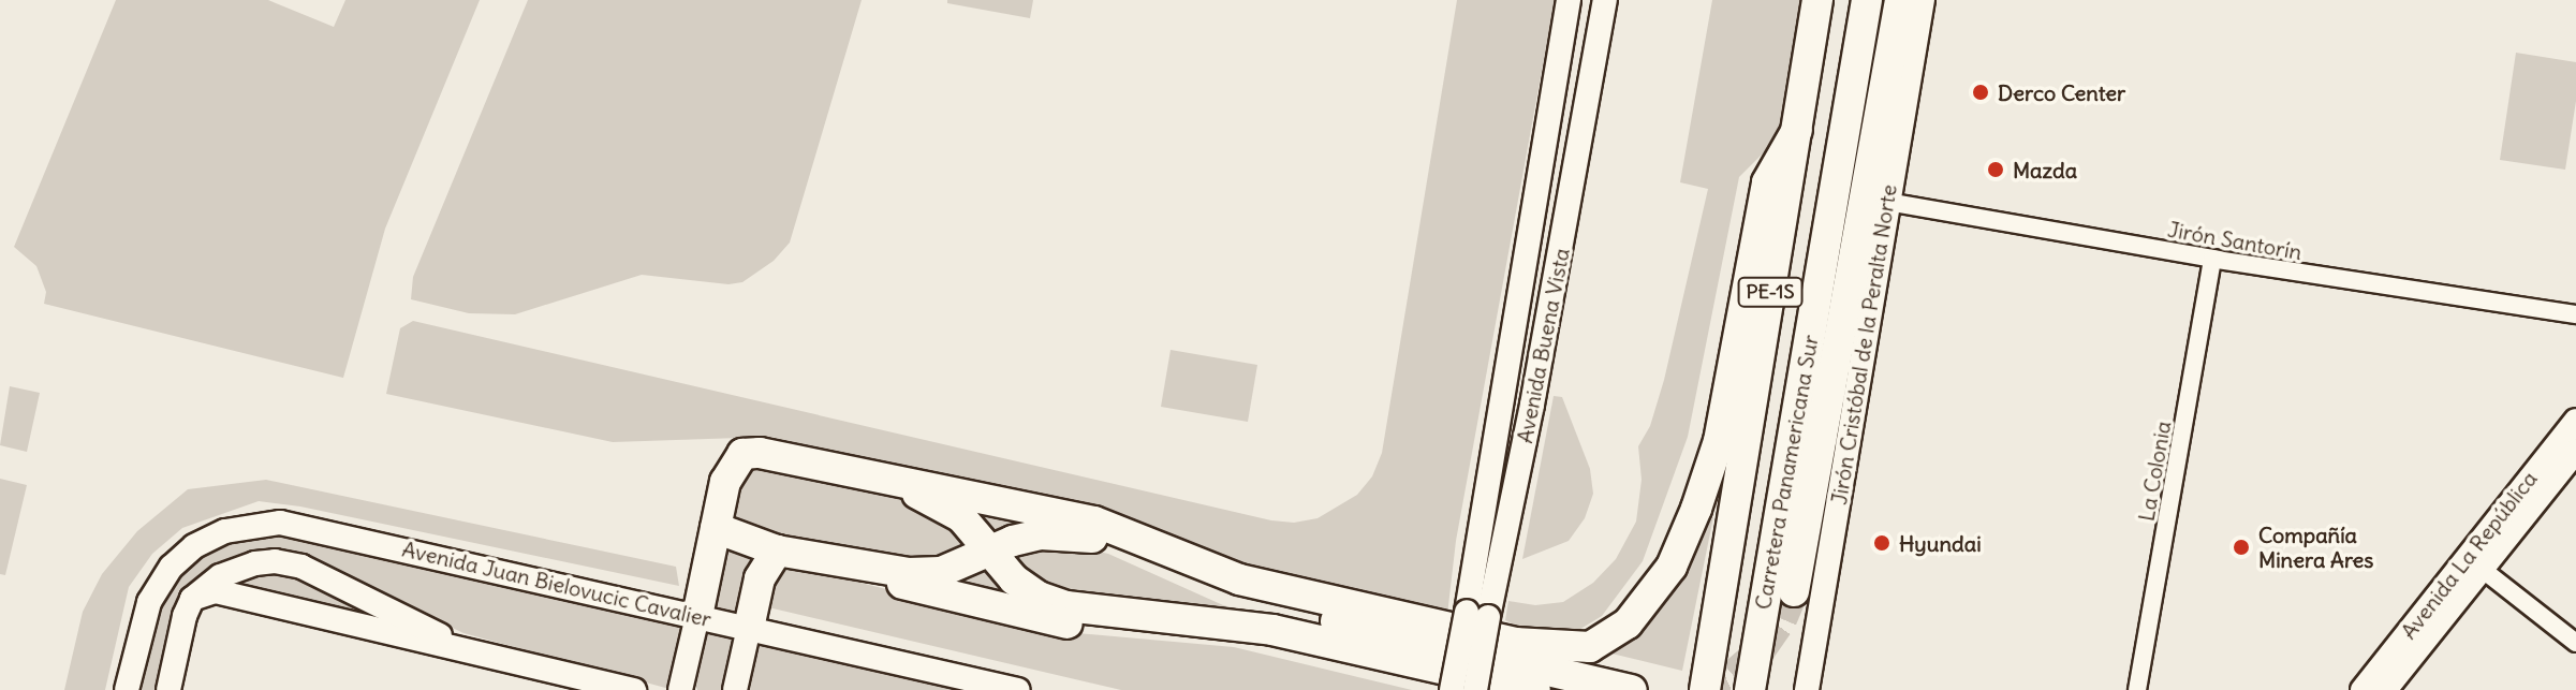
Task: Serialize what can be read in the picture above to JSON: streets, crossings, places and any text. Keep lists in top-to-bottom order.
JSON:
{
  "streets": {
    "highway": ["PE-1S", "Carretera Panamericana Sur"],
    "main road": [
      "Jirón Cristóbal de la Peralta Norte",
      "Avenida Buena Vista",
      "Avenida La República",
      "Avenida Juan Bielovucic Cavalier"
    ],
    "street": ["Jirón Santorín", "La Colonia"]
  },
  "crossings": [
    ["Jirón Santorín", "Jirón Cristóbal de la Peralta Norte"],
    ["Jirón Santorín", "La Colonia"]
  ],
  "places": [
    "Derco Center",
    "Mazda",
    "Hyundai",
    "Compañía Minera Ares"
  ]
}
